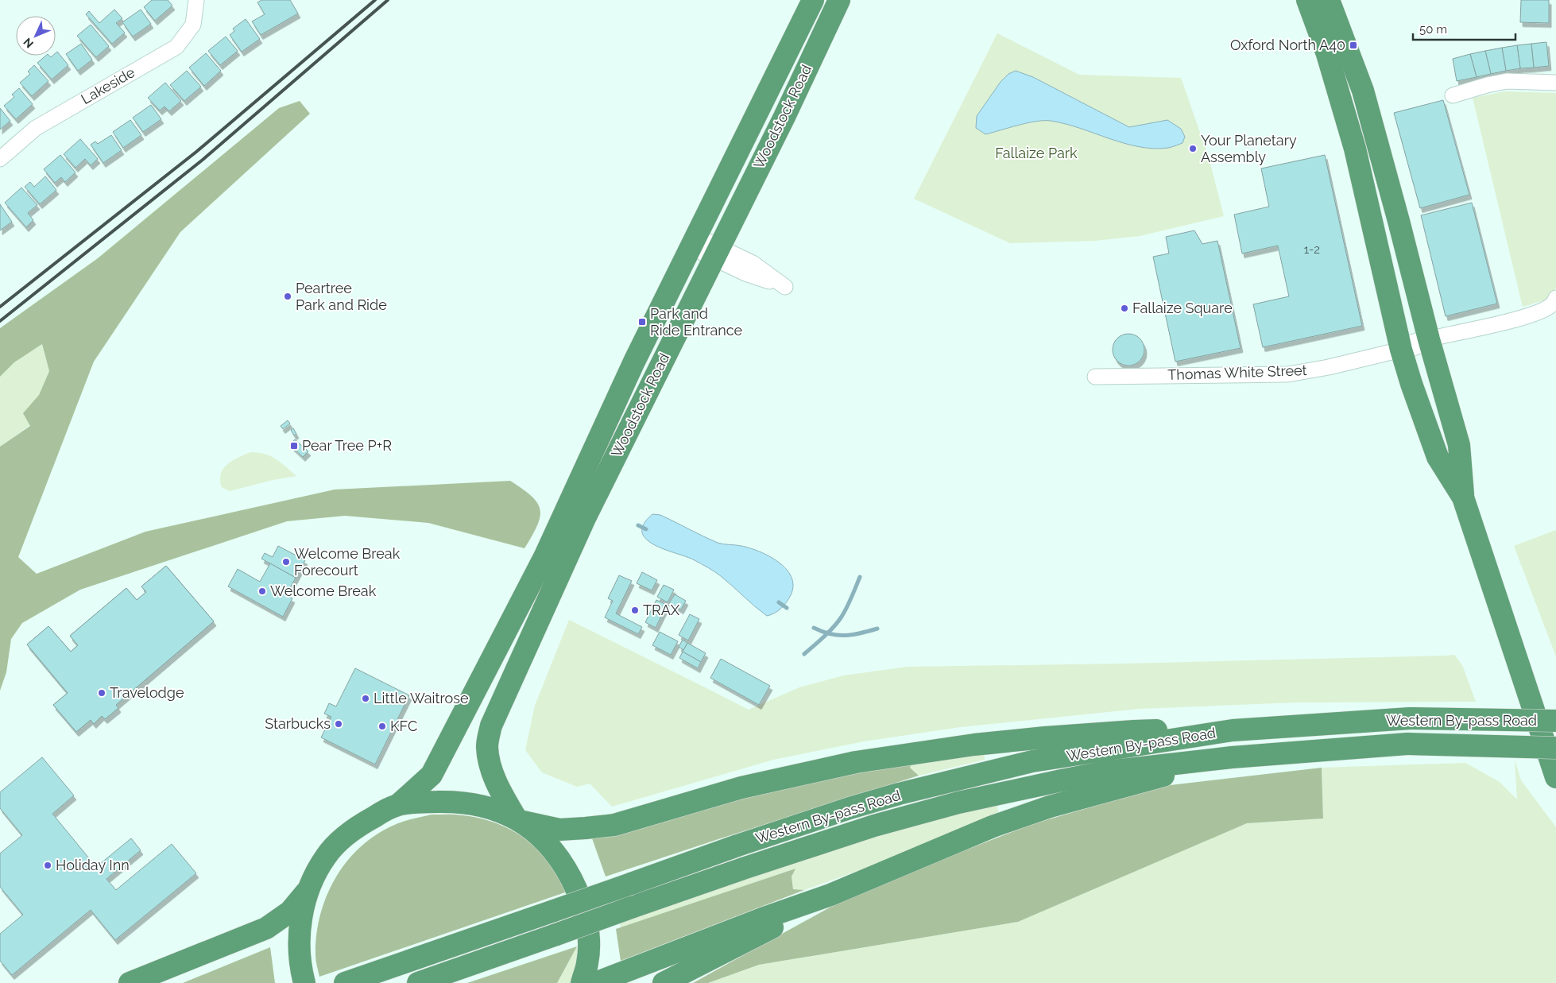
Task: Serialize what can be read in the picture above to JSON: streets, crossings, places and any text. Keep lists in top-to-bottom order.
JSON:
{
  "streets": {
    "highway": ["Woodstock Road", "Western By-pass Road"],
    "street": ["Lakeside", "Thomas White Street"]
  },
  "parks": ["Fallaize Park"],
  "places": {
    "transit": ["Oxford North A40", "Park and Ride Entrance", "Pear Tree P+R"],
    "other": [
      "Your Planetary Assembly",
      "Peartree Park and Ride",
      "Fallaize Square",
      "Welcome Break Forecourt",
      "Welcome Break",
      "TRAX",
      "Travelodge",
      "Little Waitrose",
      "Starbucks",
      "KFC",
      "Holiday Inn"
    ]
  },
  "house_numbers": ["1-2"],
  "scale_bar": "50 m",
  "north": "bottom left"
}
